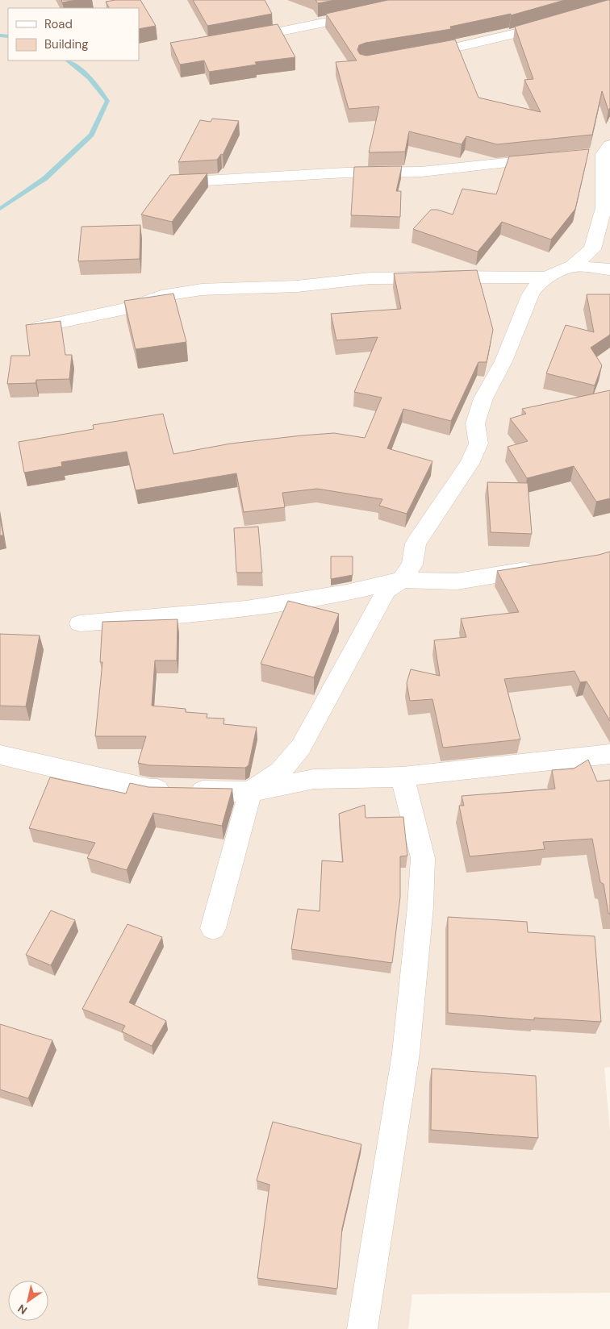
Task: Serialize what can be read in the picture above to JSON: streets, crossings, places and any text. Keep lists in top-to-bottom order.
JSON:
{
  "legend": ["Road", "Building"],
  "north": "bottom left"
}
